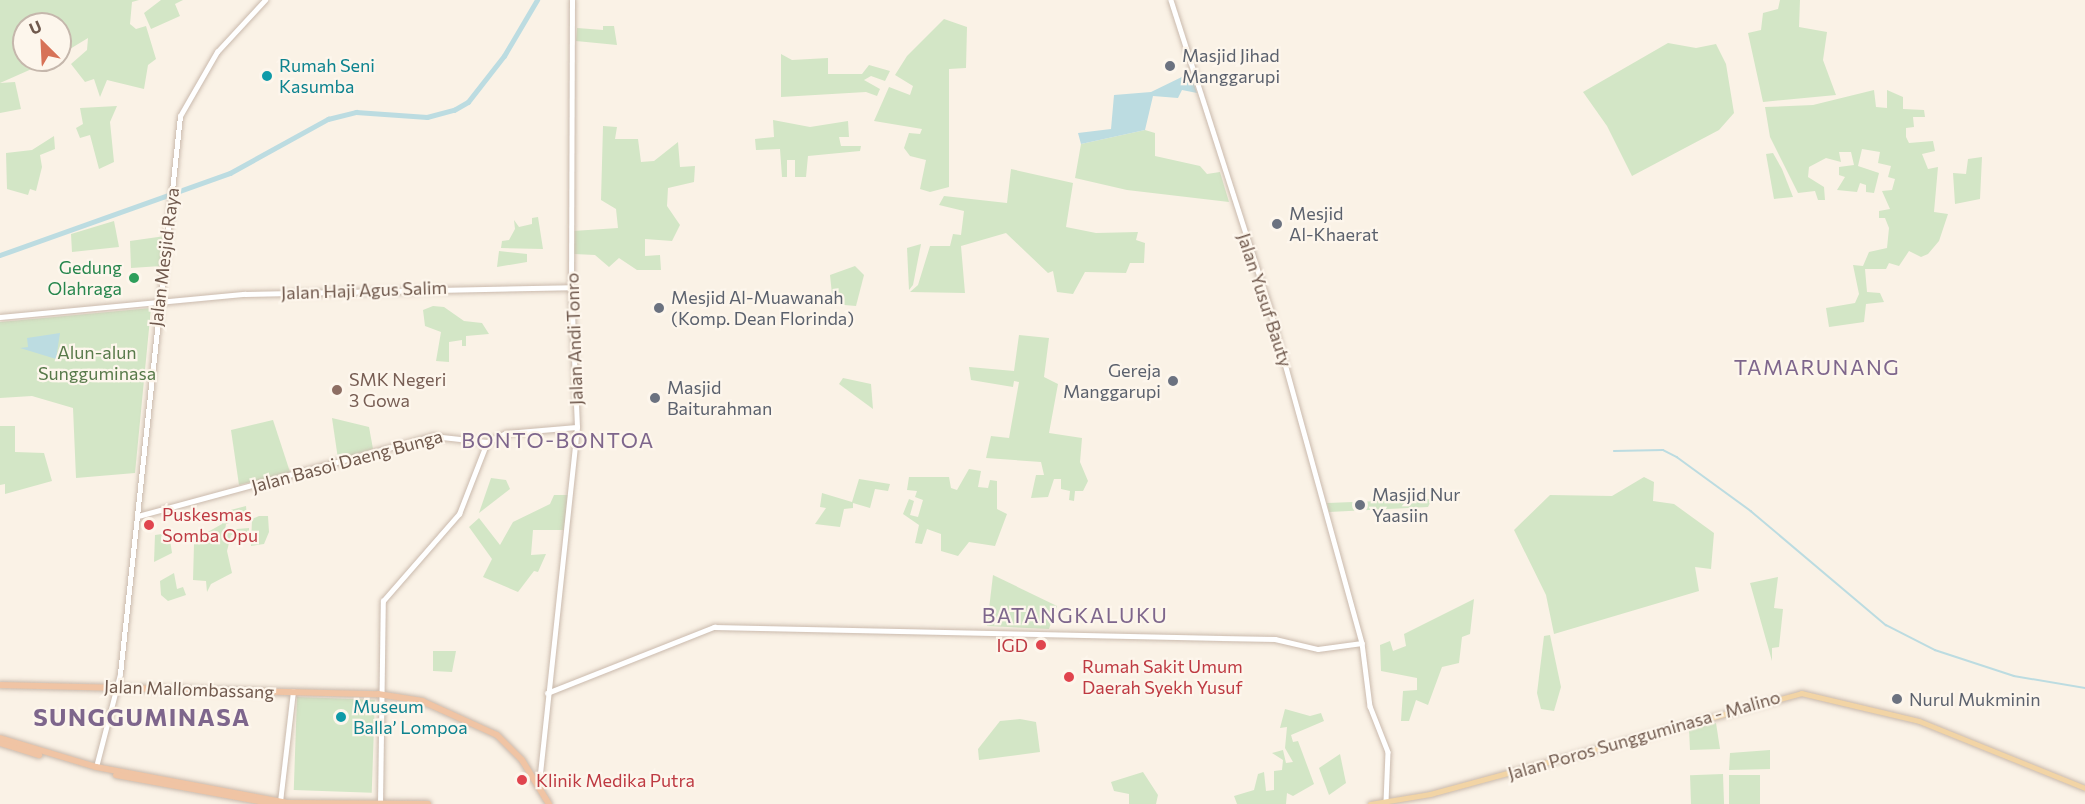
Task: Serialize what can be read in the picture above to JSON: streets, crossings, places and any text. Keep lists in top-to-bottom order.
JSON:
{
  "streets": {
    "highway": ["Jalan Mallombassang"],
    "main road": ["Jalan Poros Sungguminasa - Malino"],
    "street": [
      "Jalan Mesjid Raya",
      "Jalan Haji Agus Salim",
      "Jalan Yusuf Bauty",
      "Jalan Andi Tonro",
      "Jalan Basoi Daeng Bunga"
    ]
  },
  "crossings": [
    ["Jalan Mesjid Raya", "Jalan Haji Agus Salim"],
    ["Jalan Mesjid Raya", "Jalan Basoi Daeng Bunga"],
    ["Jalan Mesjid Raya", "Jalan Mallombassang"],
    ["Jalan Haji Agus Salim", "Jalan Andi Tonro"],
    ["Jalan Yusuf Bauty", "Jalan Poros Sungguminasa - Malino"],
    ["Jalan Andi Tonro", "Jalan Mallombassang"]
  ],
  "districts": [
    "TAMARUNANG",
    "BONTO-BONTOA",
    "BATANGKALUKU",
    "SUNGGUMINASA"
  ],
  "parks": ["Alun-alun Sungguminasa"],
  "places": [
    "Masjid Jihad Manggarupi",
    "Rumah Seni Kasumba",
    "Mesjid Al-Khaerat",
    "Gedung Olahraga",
    "Mesjid Al-Muawanah (Komp. Dean Florinda)",
    "Gereja Manggarupi",
    "SMK Negeri 3 Gowa",
    "Masjid Baiturahman",
    "Masjid Nur Yaasiin",
    "Puskesmas Somba Opu",
    "IGD",
    "Rumah Sakit Umum Daerah Syekh Yusuf",
    "Nurul Mukminin",
    "Museum Ballaʼ Lompoa",
    "Klinik Medika Putra"
  ],
  "north": "top left"
}
